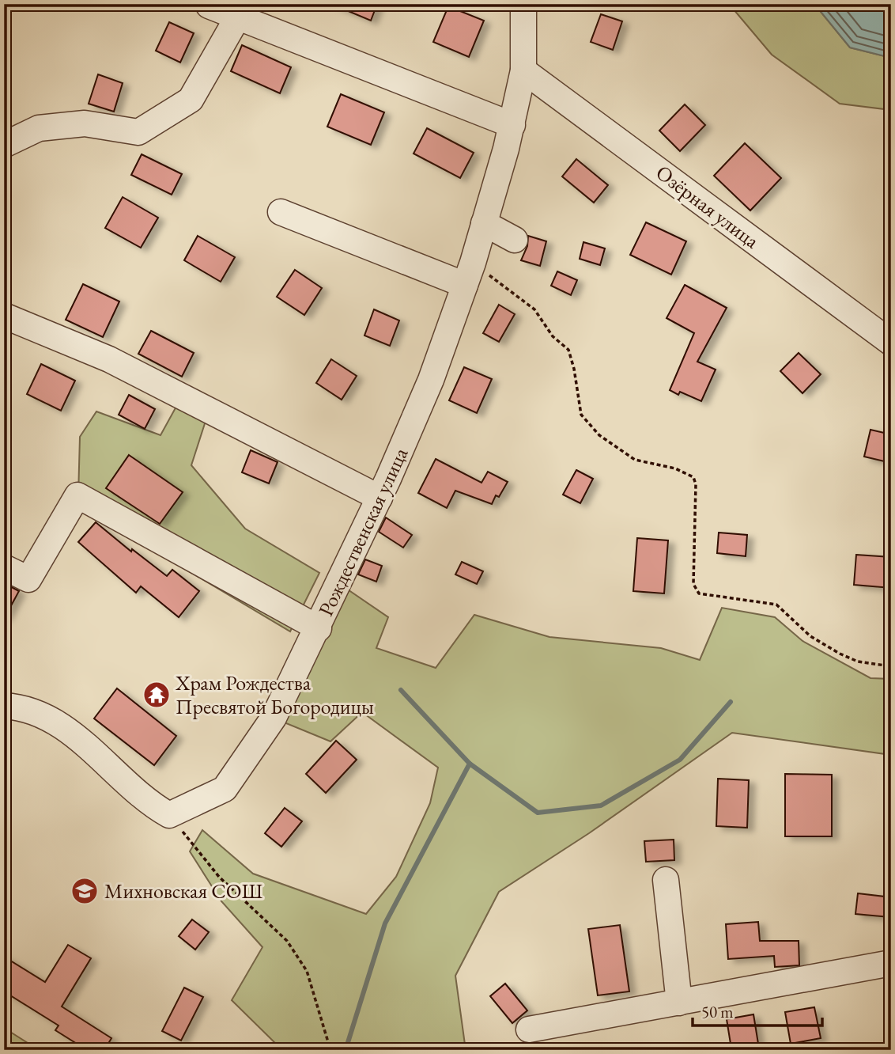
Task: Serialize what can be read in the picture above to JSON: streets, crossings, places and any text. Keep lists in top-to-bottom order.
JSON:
{
  "streets": {
    "street": ["Озёрная улица", "Рождественская улица"]
  },
  "crossings": [
    ["Озёрная улица", "Рождественская улица"]
  ],
  "places": {
    "temple": ["Храм Рождества Пресвятой Богородицы"],
    "school or university": ["Михновская СОШ"]
  },
  "scale_bar": "50 m"
}
